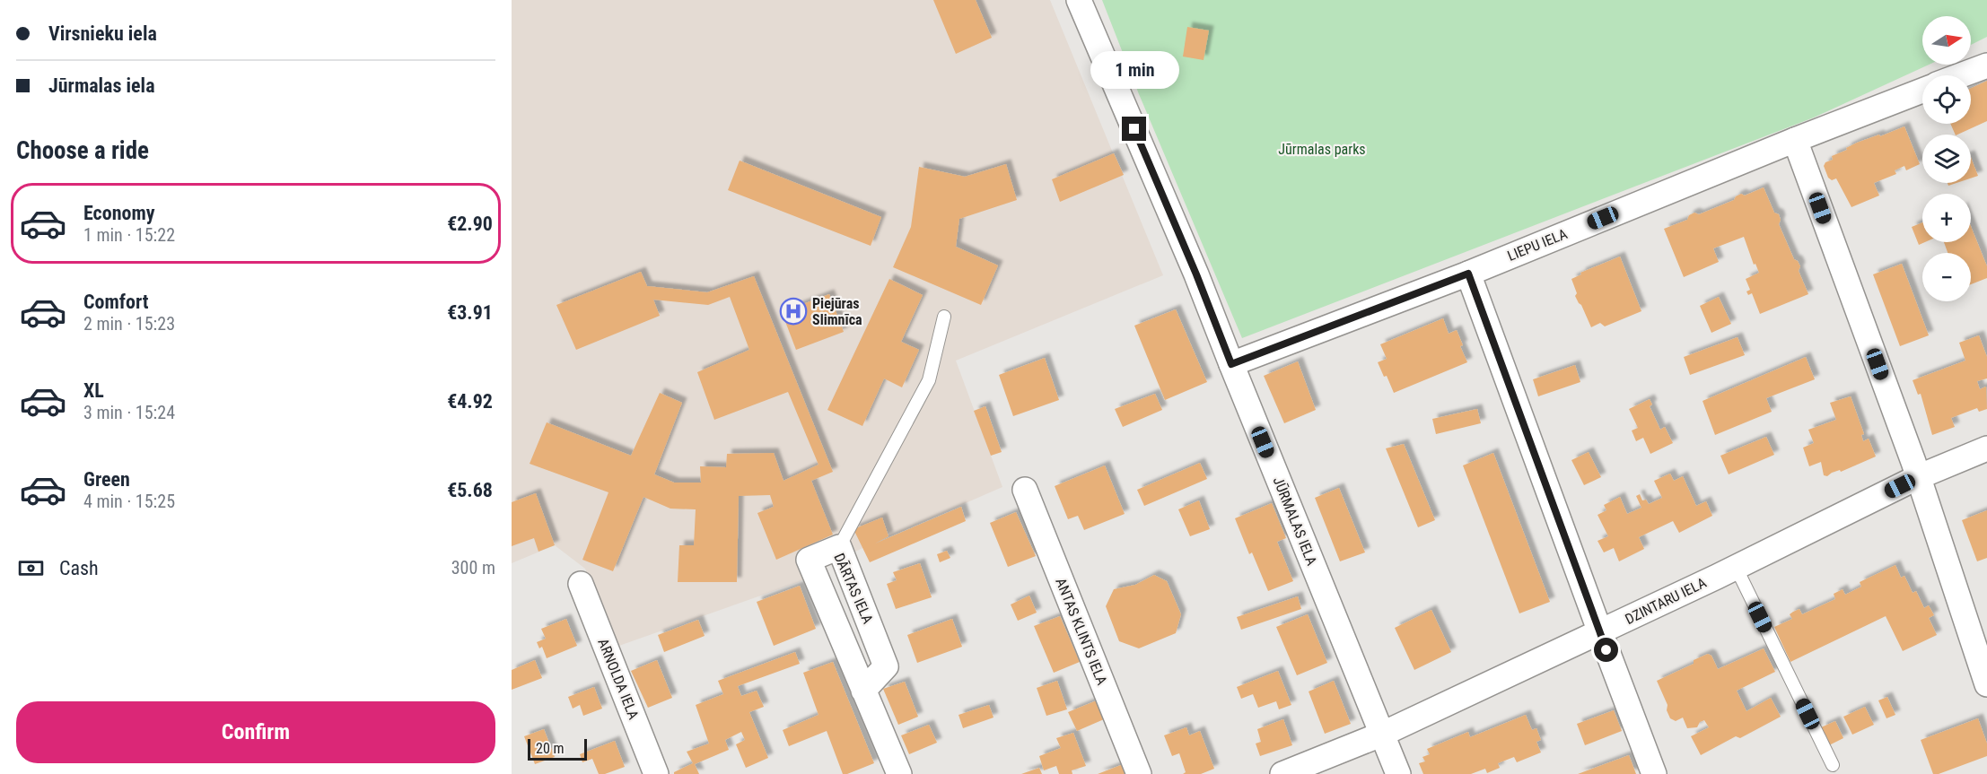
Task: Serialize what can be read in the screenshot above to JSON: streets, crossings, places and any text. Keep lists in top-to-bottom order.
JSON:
{
  "streets": {
    "street": [
      "LIEPU IELA",
      "JŪRMALAS IELA",
      "DĀRTAS IELA",
      "DZINTARU IELA",
      "ANTAS KLINTS IELA",
      "ARNOLDA IELA"
    ]
  },
  "crossings": [
    ["LIEPU IELA", "JŪRMALAS IELA"],
    ["JŪRMALAS IELA", "DZINTARU IELA"]
  ],
  "parks": ["Jūrmalas parks"],
  "places": {
    "hospital": ["Piejūras Slimnīca"]
  },
  "scale_bar": "20 m",
  "north": "right",
  "page": {
    "banner": ["Virsnieku iela", "Jūrmalas iela"],
    "map_buttons": ["+", "−"],
    "bubble": "1 min",
    "heading": "Choose a ride",
    "list": [
      {
        "name": "Economy",
        "note": "1 min · 15:22",
        "value": "€2.90"
      },
      {
        "name": "Comfort",
        "note": "2 min · 15:23",
        "value": "€3.91"
      },
      {
        "name": "XL",
        "note": "3 min · 15:24",
        "value": "€4.92"
      },
      {
        "name": "Green",
        "note": "4 min · 15:25",
        "value": "€5.68"
      }
    ],
    "pay": ["Cash", "300 m"],
    "buttons": "Confirm",
    "scale": "20 m"
  }
}
